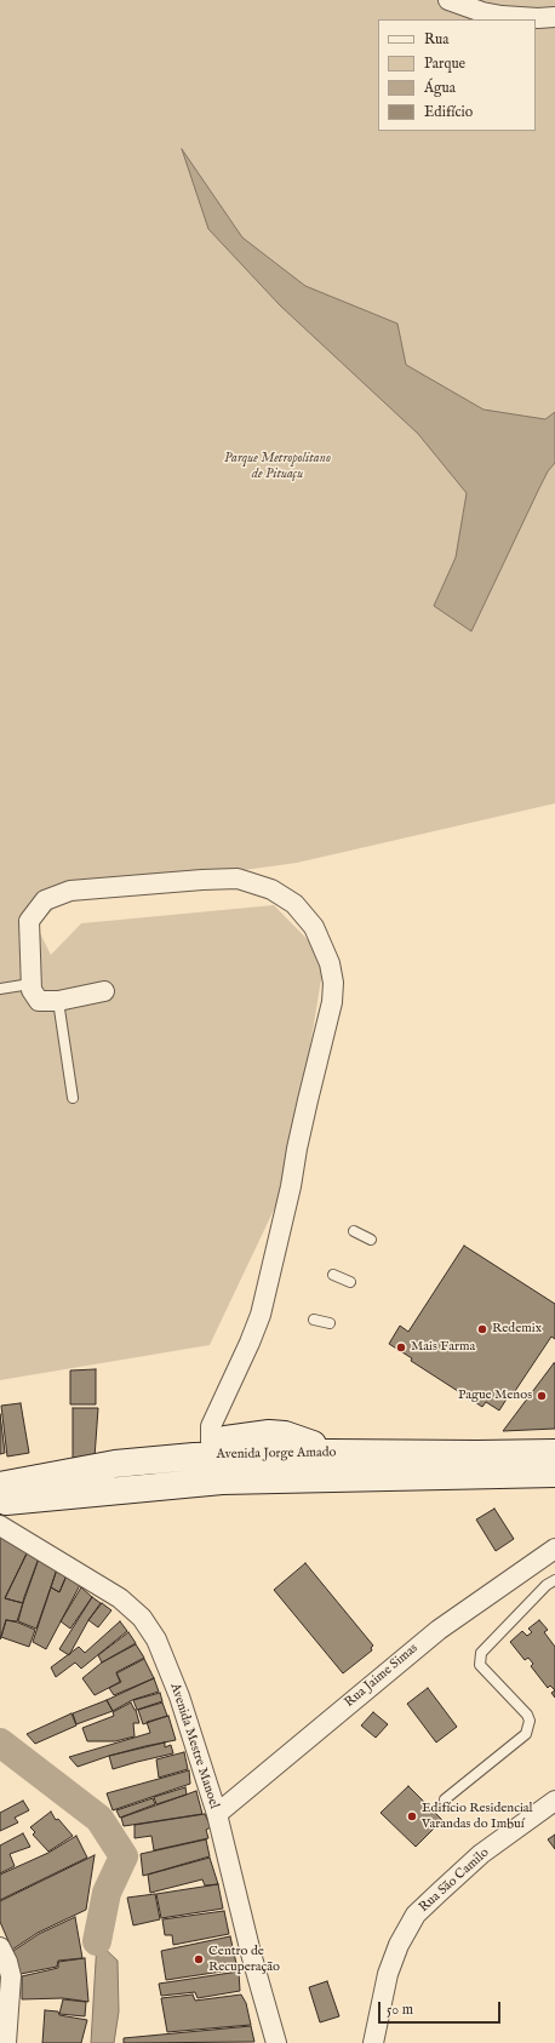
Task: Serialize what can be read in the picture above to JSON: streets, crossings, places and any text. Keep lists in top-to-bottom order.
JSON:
{
  "streets": {
    "main road": ["Avenida Jorge Amado"],
    "street": ["Rua Jaime Simas", "Avenida Mestre Manoel", "Rua São Camilo"]
  },
  "crossings": [
    ["Rua Jaime Simas", "Avenida Mestre Manoel"]
  ],
  "parks": ["Parque Metropolitano de Pituaçu"],
  "places": [
    "Redemix",
    "Mais Farma",
    "Pague Menos",
    "Edifício Residencial Varandas do Imbuí",
    "Centro de Recuperação"
  ],
  "legend": [
    "Rua",
    "Parque",
    "Água",
    "Edifício"
  ],
  "scale_bar": "50 m"
}
